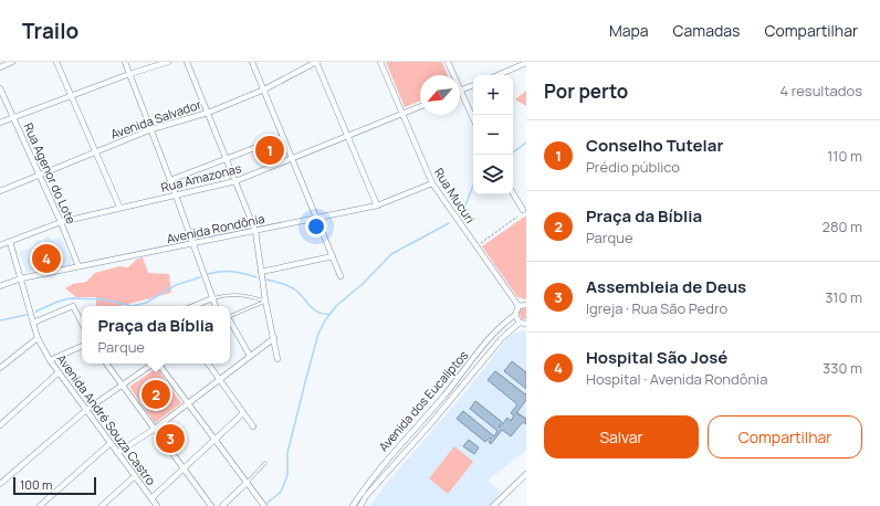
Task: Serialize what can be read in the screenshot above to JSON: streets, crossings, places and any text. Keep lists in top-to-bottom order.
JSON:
{
  "streets": {
    "street": [
      "Avenida Salvador",
      "Rua Agenor do Lote",
      "Rua Amazonas",
      "Rua Mucuri",
      "Avenida Rondônia",
      "Avenida dos Eucaliptos",
      "Avenida André Souza Castro"
    ]
  },
  "crossings": [
    ["Avenida Salvador", "Rua Agenor do Lote"],
    ["Rua Agenor do Lote", "Rua Amazonas"],
    ["Rua Agenor do Lote", "Avenida Rondônia"],
    ["Rua Amazonas", "Rua Mucuri"],
    ["Rua Amazonas", "Avenida André Souza Castro"],
    ["Rua Mucuri", "Avenida Rondônia"],
    ["Avenida Rondônia", "Avenida André Souza Castro"]
  ],
  "scale_bar": "100 m",
  "north": "bottom left",
  "page": {
    "header": "Trailo",
    "nav": ["Mapa", "Camadas", "Compartilhar"],
    "heading": ["Por perto", "4 resultados"],
    "map_buttons": ["+", "−"],
    "list": [
      {
        "mark": "1",
        "name": "Conselho Tutelar",
        "note": "Prédio público",
        "value": "110 m"
      },
      {
        "mark": "2",
        "name": "Praça da Bíblia",
        "note": "Parque",
        "value": "280 m"
      },
      {
        "mark": "3",
        "name": "Assembleia de Deus",
        "note": "Igreja · Rua São Pedro",
        "value": "310 m"
      },
      {
        "mark": "4",
        "name": "Hospital São José",
        "note": "Hospital · Avenida Rondônia",
        "value": "330 m"
      }
    ],
    "pins": [
      "1",
      "4",
      "2",
      "3"
    ],
    "popup": ["Praça da Bíblia", "Parque"],
    "buttons": ["Salvar", "Compartilhar"],
    "scale": "100 m"
  }
}
